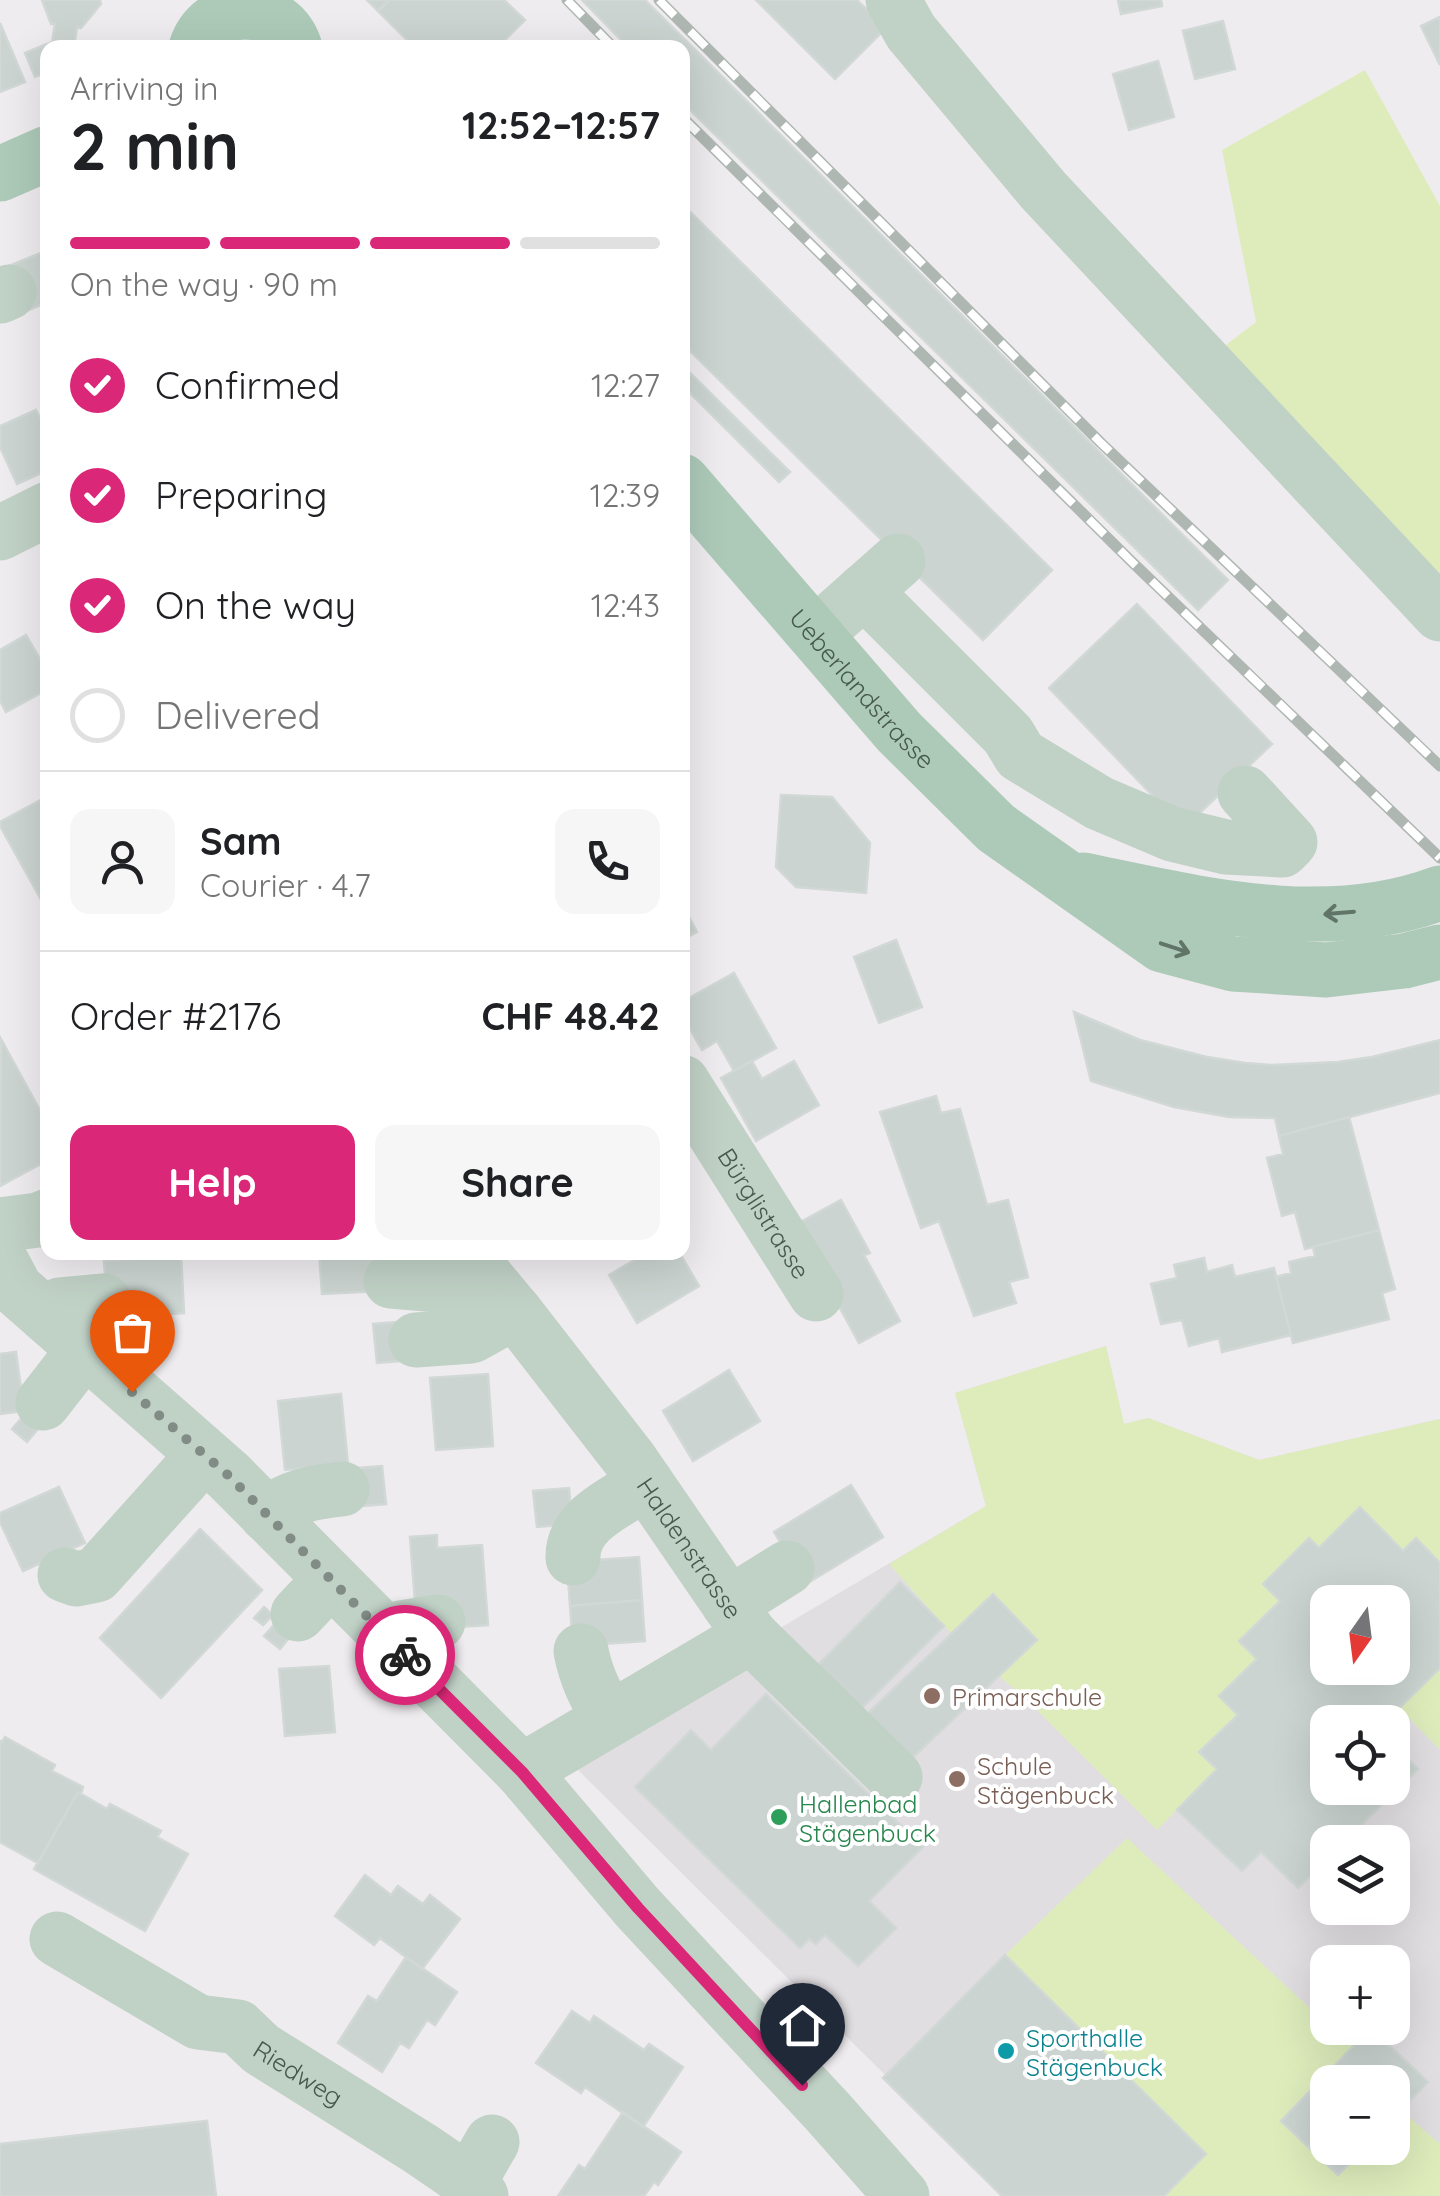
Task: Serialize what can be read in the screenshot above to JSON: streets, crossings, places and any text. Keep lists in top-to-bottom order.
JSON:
{
  "streets": {
    "main road": ["Ueberlandstrasse"],
    "street": ["Bürglistrasse", "Haldenstrasse", "Riedweg"]
  },
  "places": [
    "Primarschule",
    "Schule Stägenbuck",
    "Hallenbad Stägenbuck",
    "Sporthalle Stägenbuck"
  ],
  "north": "bottom",
  "page": {
    "heading": ["2 min", "Arriving in", "12:52–12:57"],
    "panel": [
      "Sam",
      "Courier · 4.7",
      "Order #2176",
      "CHF 48.42"
    ],
    "bar": "On the way · 90 m",
    "list": [
      ["Confirmed", "12:27"],
      ["Preparing", "12:39"],
      ["On the way", "12:43"],
      "Delivered"
    ],
    "buttons": ["Help", "Share"],
    "map_buttons": ["+", "−"]
  }
}
